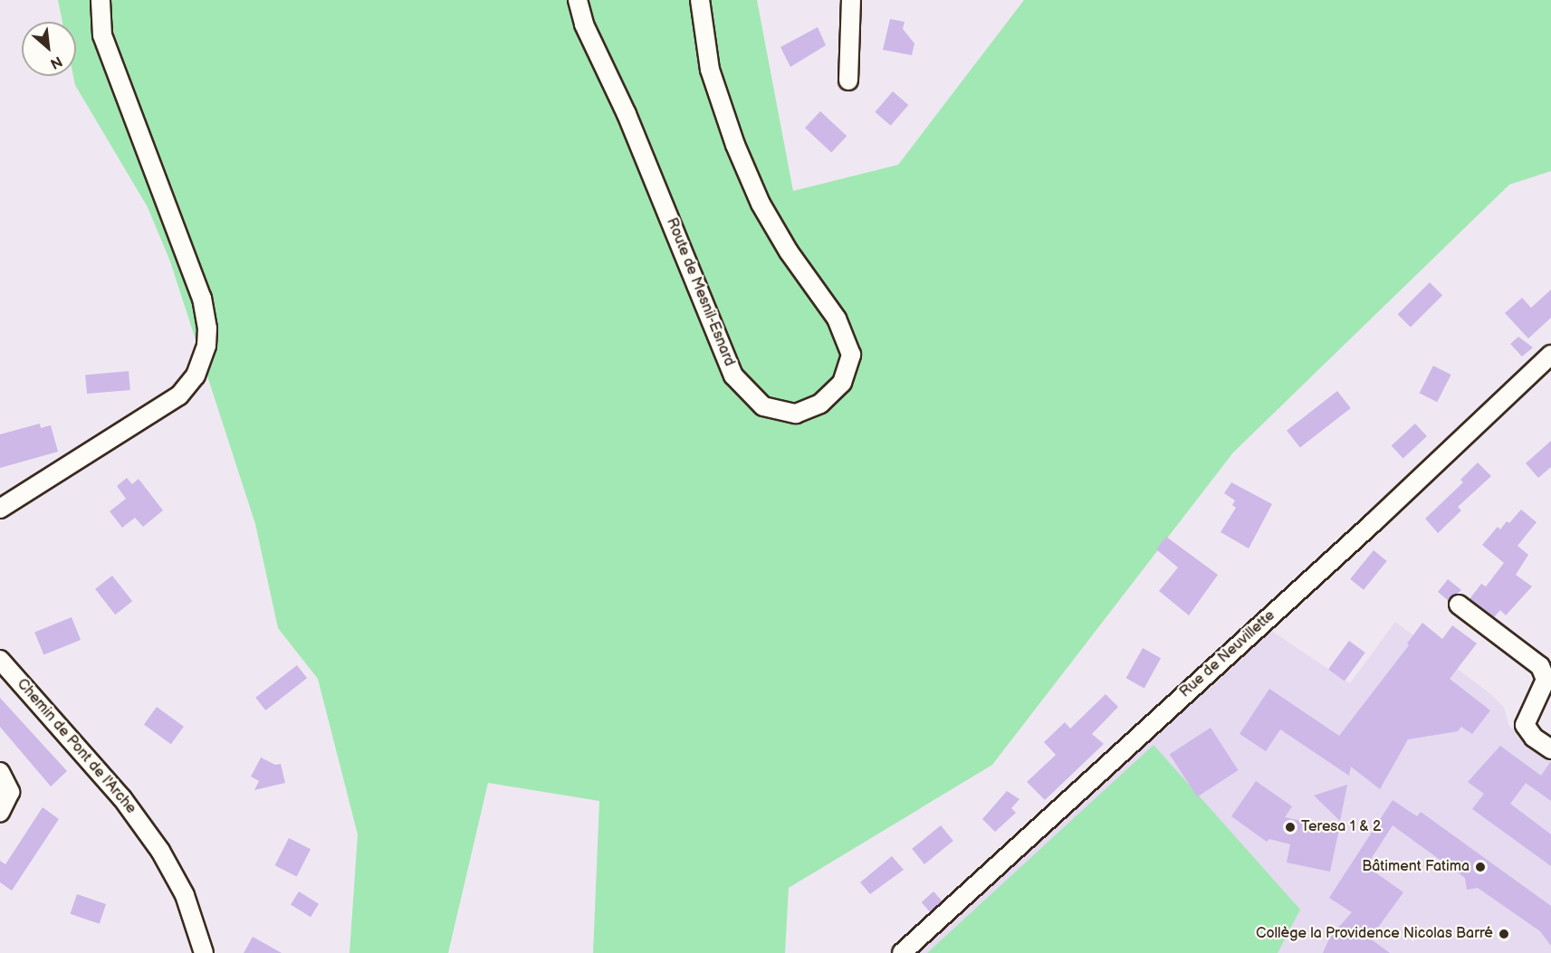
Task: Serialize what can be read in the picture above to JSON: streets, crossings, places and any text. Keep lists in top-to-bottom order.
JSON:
{
  "streets": {
    "street": ["Route de Mesnil-Esnard", "Rue de Neuvillette", "Chemin de Pont de l'Arche"]
  },
  "places": ["Teresa 1 & 2", "Bâtiment Fatima", "Collège la Providence Nicolas Barré"],
  "north": "bottom right"
}
